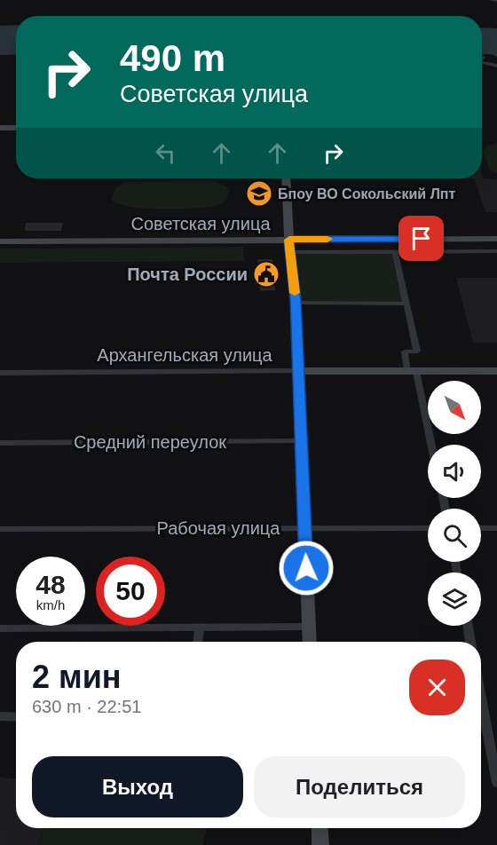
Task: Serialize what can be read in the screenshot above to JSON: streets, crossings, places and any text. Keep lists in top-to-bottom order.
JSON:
{
  "streets": {
    "main road": ["Советская улица", "Архангельская улица"],
    "street": ["Средний переулок", "Рабочая улица"]
  },
  "places": {
    "school or university": ["Бпоу ВО Сокольский Лпт"],
    "public building": ["Почта России"]
  },
  "north": "bottom right",
  "page": {
    "turn": ["490 m", "Советская улица"],
    "speed": "48 km/h",
    "limit": "50",
    "heading": ["2 мин", "630 m · 22:51"],
    "buttons": ["Выход", "Поделиться"]
  }
}
